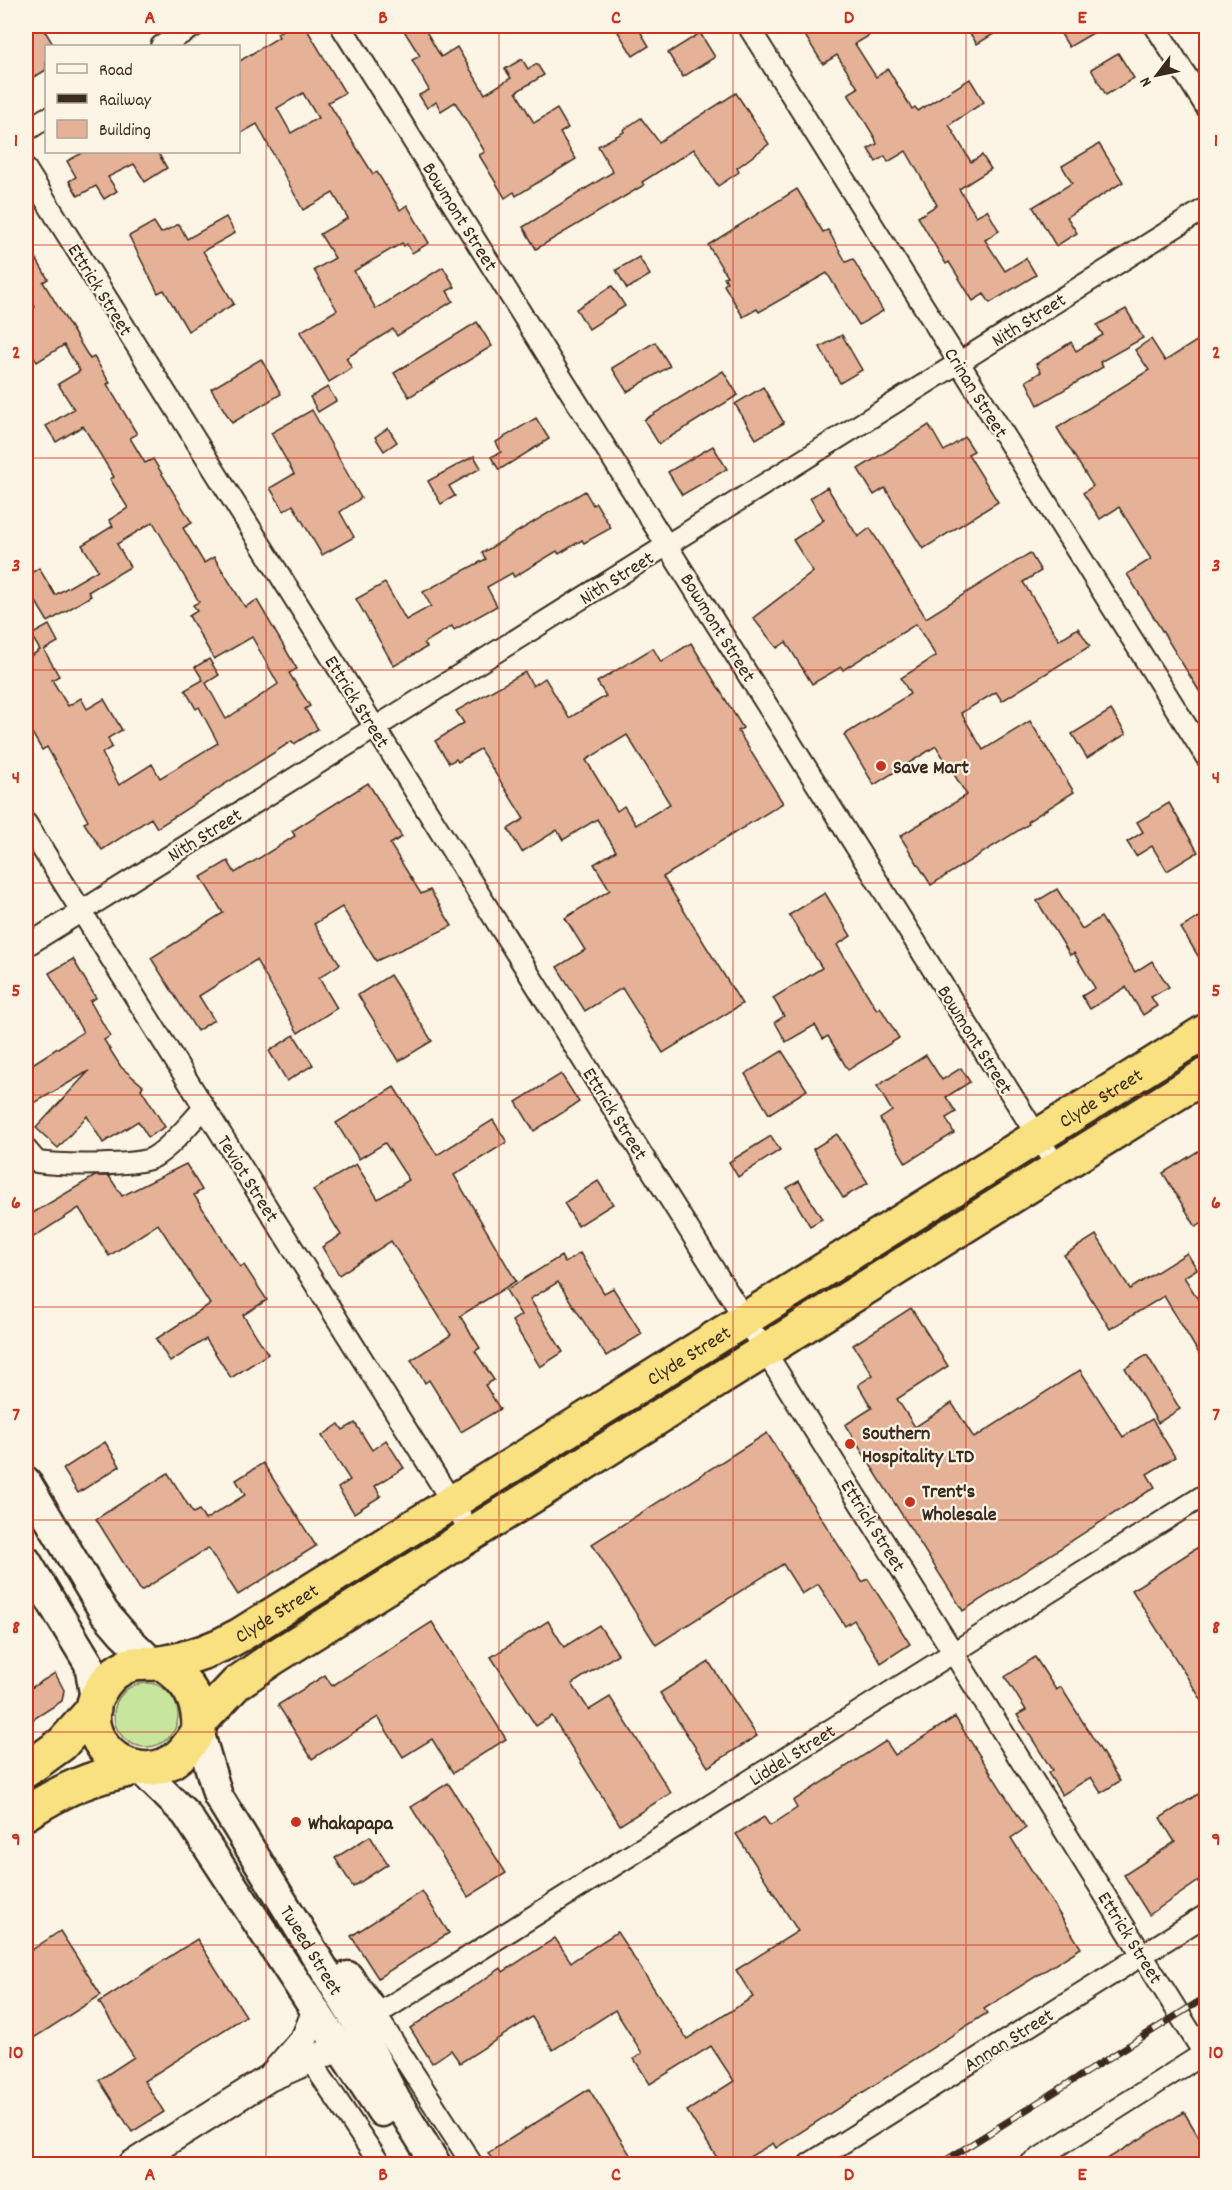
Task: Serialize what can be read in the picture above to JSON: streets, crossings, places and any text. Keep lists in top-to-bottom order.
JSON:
{
  "streets": {
    "highway": ["Clyde Street"],
    "main road": ["Tweed Street"],
    "street": [
      "Bowmont Street",
      "Ettrick Street",
      "Nith Street",
      "Crinan Street",
      "Teviot Street",
      "Liddel Street",
      "Annan Street"
    ]
  },
  "crossings": [
    ["Bowmont Street", "Nith Street"],
    ["Bowmont Street", "Clyde Street"],
    ["Ettrick Street", "Nith Street"],
    ["Ettrick Street", "Clyde Street"],
    ["Ettrick Street", "Liddel Street"],
    ["Ettrick Street", "Annan Street"],
    ["Nith Street", "Crinan Street"],
    ["Nith Street", "Teviot Street"],
    ["Clyde Street", "Teviot Street"],
    ["Clyde Street", "Tweed Street"]
  ],
  "places": [
    "Save Mart",
    "Southern Hospitality LTD",
    "Trent's Wholesale",
    "Whakapapa"
  ],
  "legend": ["Road", "Railway", "Building"],
  "north": "bottom left",
  "grid": {
    "columns": [
      "A",
      "B",
      "C",
      "D",
      "E"
    ],
    "rows": [
      "1",
      "2",
      "3",
      "4",
      "5",
      "6",
      "7",
      "8",
      "9",
      "10"
    ]
  }
}
